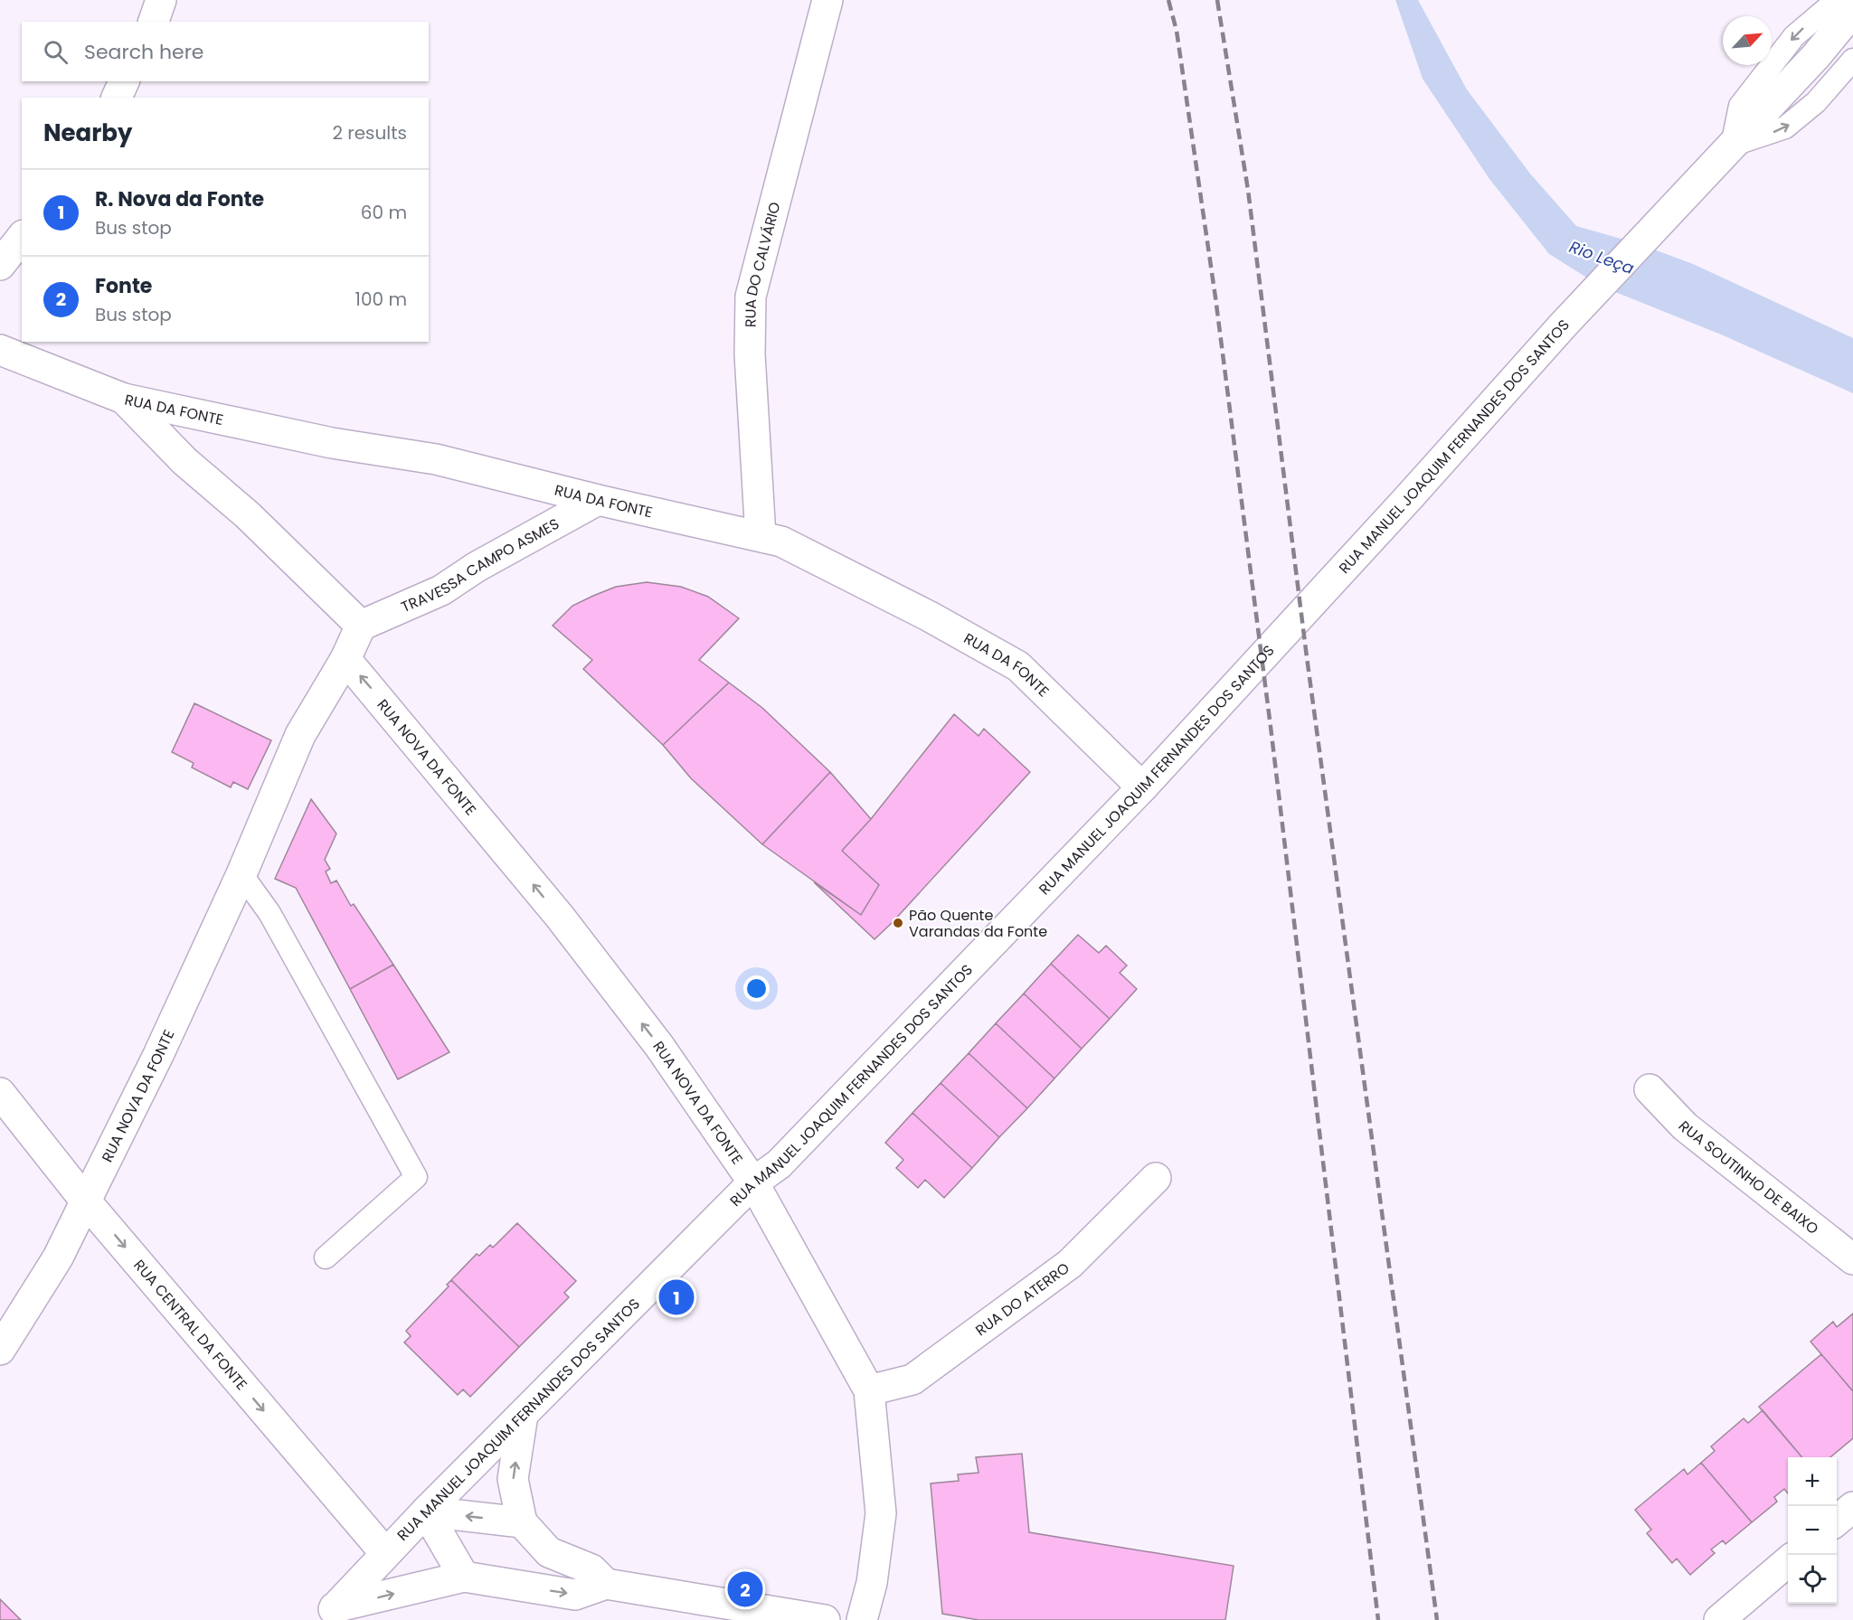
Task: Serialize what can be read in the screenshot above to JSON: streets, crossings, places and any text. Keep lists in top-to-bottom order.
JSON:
{
  "streets": {
    "street": [
      "RUA DO CALVÁRIO",
      "RUA DA FONTE",
      "RUA MANUEL JOAQUIM FERNANDES DOS SANTOS",
      "TRAVESSA CAMPO ASMES",
      "RUA NOVA DA FONTE",
      "RUA SOUTINHO DE BAIXO",
      "RUA DO ATERRO",
      "RUA CENTRAL DA FONTE"
    ]
  },
  "crossings": [
    ["RUA DO CALVÁRIO", "RUA DA FONTE"],
    ["RUA DA FONTE", "RUA MANUEL JOAQUIM FERNANDES DOS SANTOS"],
    ["RUA DA FONTE", "TRAVESSA CAMPO ASMES"],
    ["RUA MANUEL JOAQUIM FERNANDES DOS SANTOS", "RUA NOVA DA FONTE"],
    ["RUA MANUEL JOAQUIM FERNANDES DOS SANTOS", "RUA CENTRAL DA FONTE"],
    ["TRAVESSA CAMPO ASMES", "RUA NOVA DA FONTE"],
    ["RUA NOVA DA FONTE", "RUA DO ATERRO"],
    ["RUA NOVA DA FONTE", "RUA CENTRAL DA FONTE"]
  ],
  "one_way": ["RUA CENTRAL DA FONTE"],
  "water": ["Rio Leça"],
  "places": ["Pão Quente Varandas da Fonte"],
  "north": "top right",
  "page": {
    "search": "Search here",
    "heading": ["Nearby", "2 results"],
    "list": [
      {
        "mark": "1",
        "name": "R. Nova da Fonte",
        "note": "Bus stop",
        "value": "60 m"
      },
      {
        "mark": "2",
        "name": "Fonte",
        "note": "Bus stop",
        "value": "100 m"
      }
    ],
    "pins": ["1", "2"],
    "map_buttons": ["+", "−"]
  }
}
